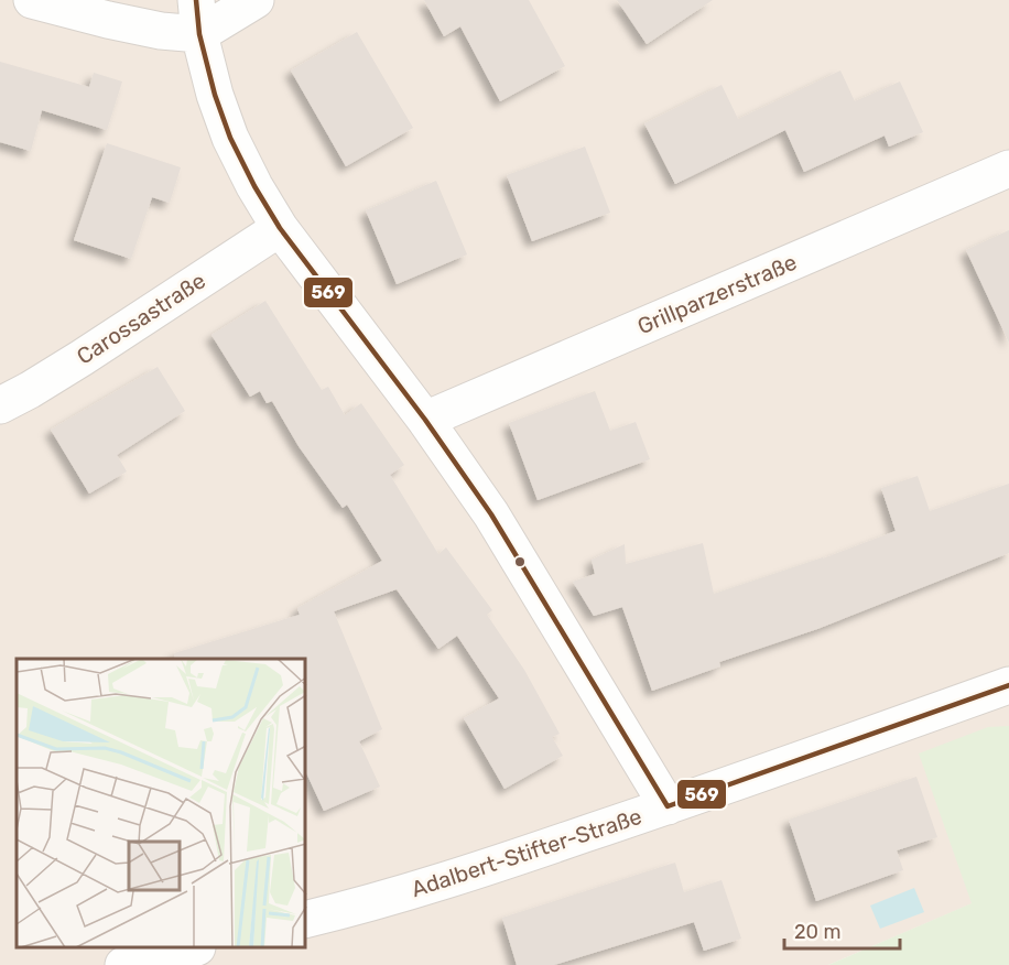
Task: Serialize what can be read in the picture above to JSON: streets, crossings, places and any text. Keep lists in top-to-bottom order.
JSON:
{
  "streets": {
    "street": ["Grillparzerstraße", "Carossastraße", "Adalbert-Stifter-Straße"]
  },
  "lines": ["transit line 569"],
  "scale_bar": "20 m"
}
